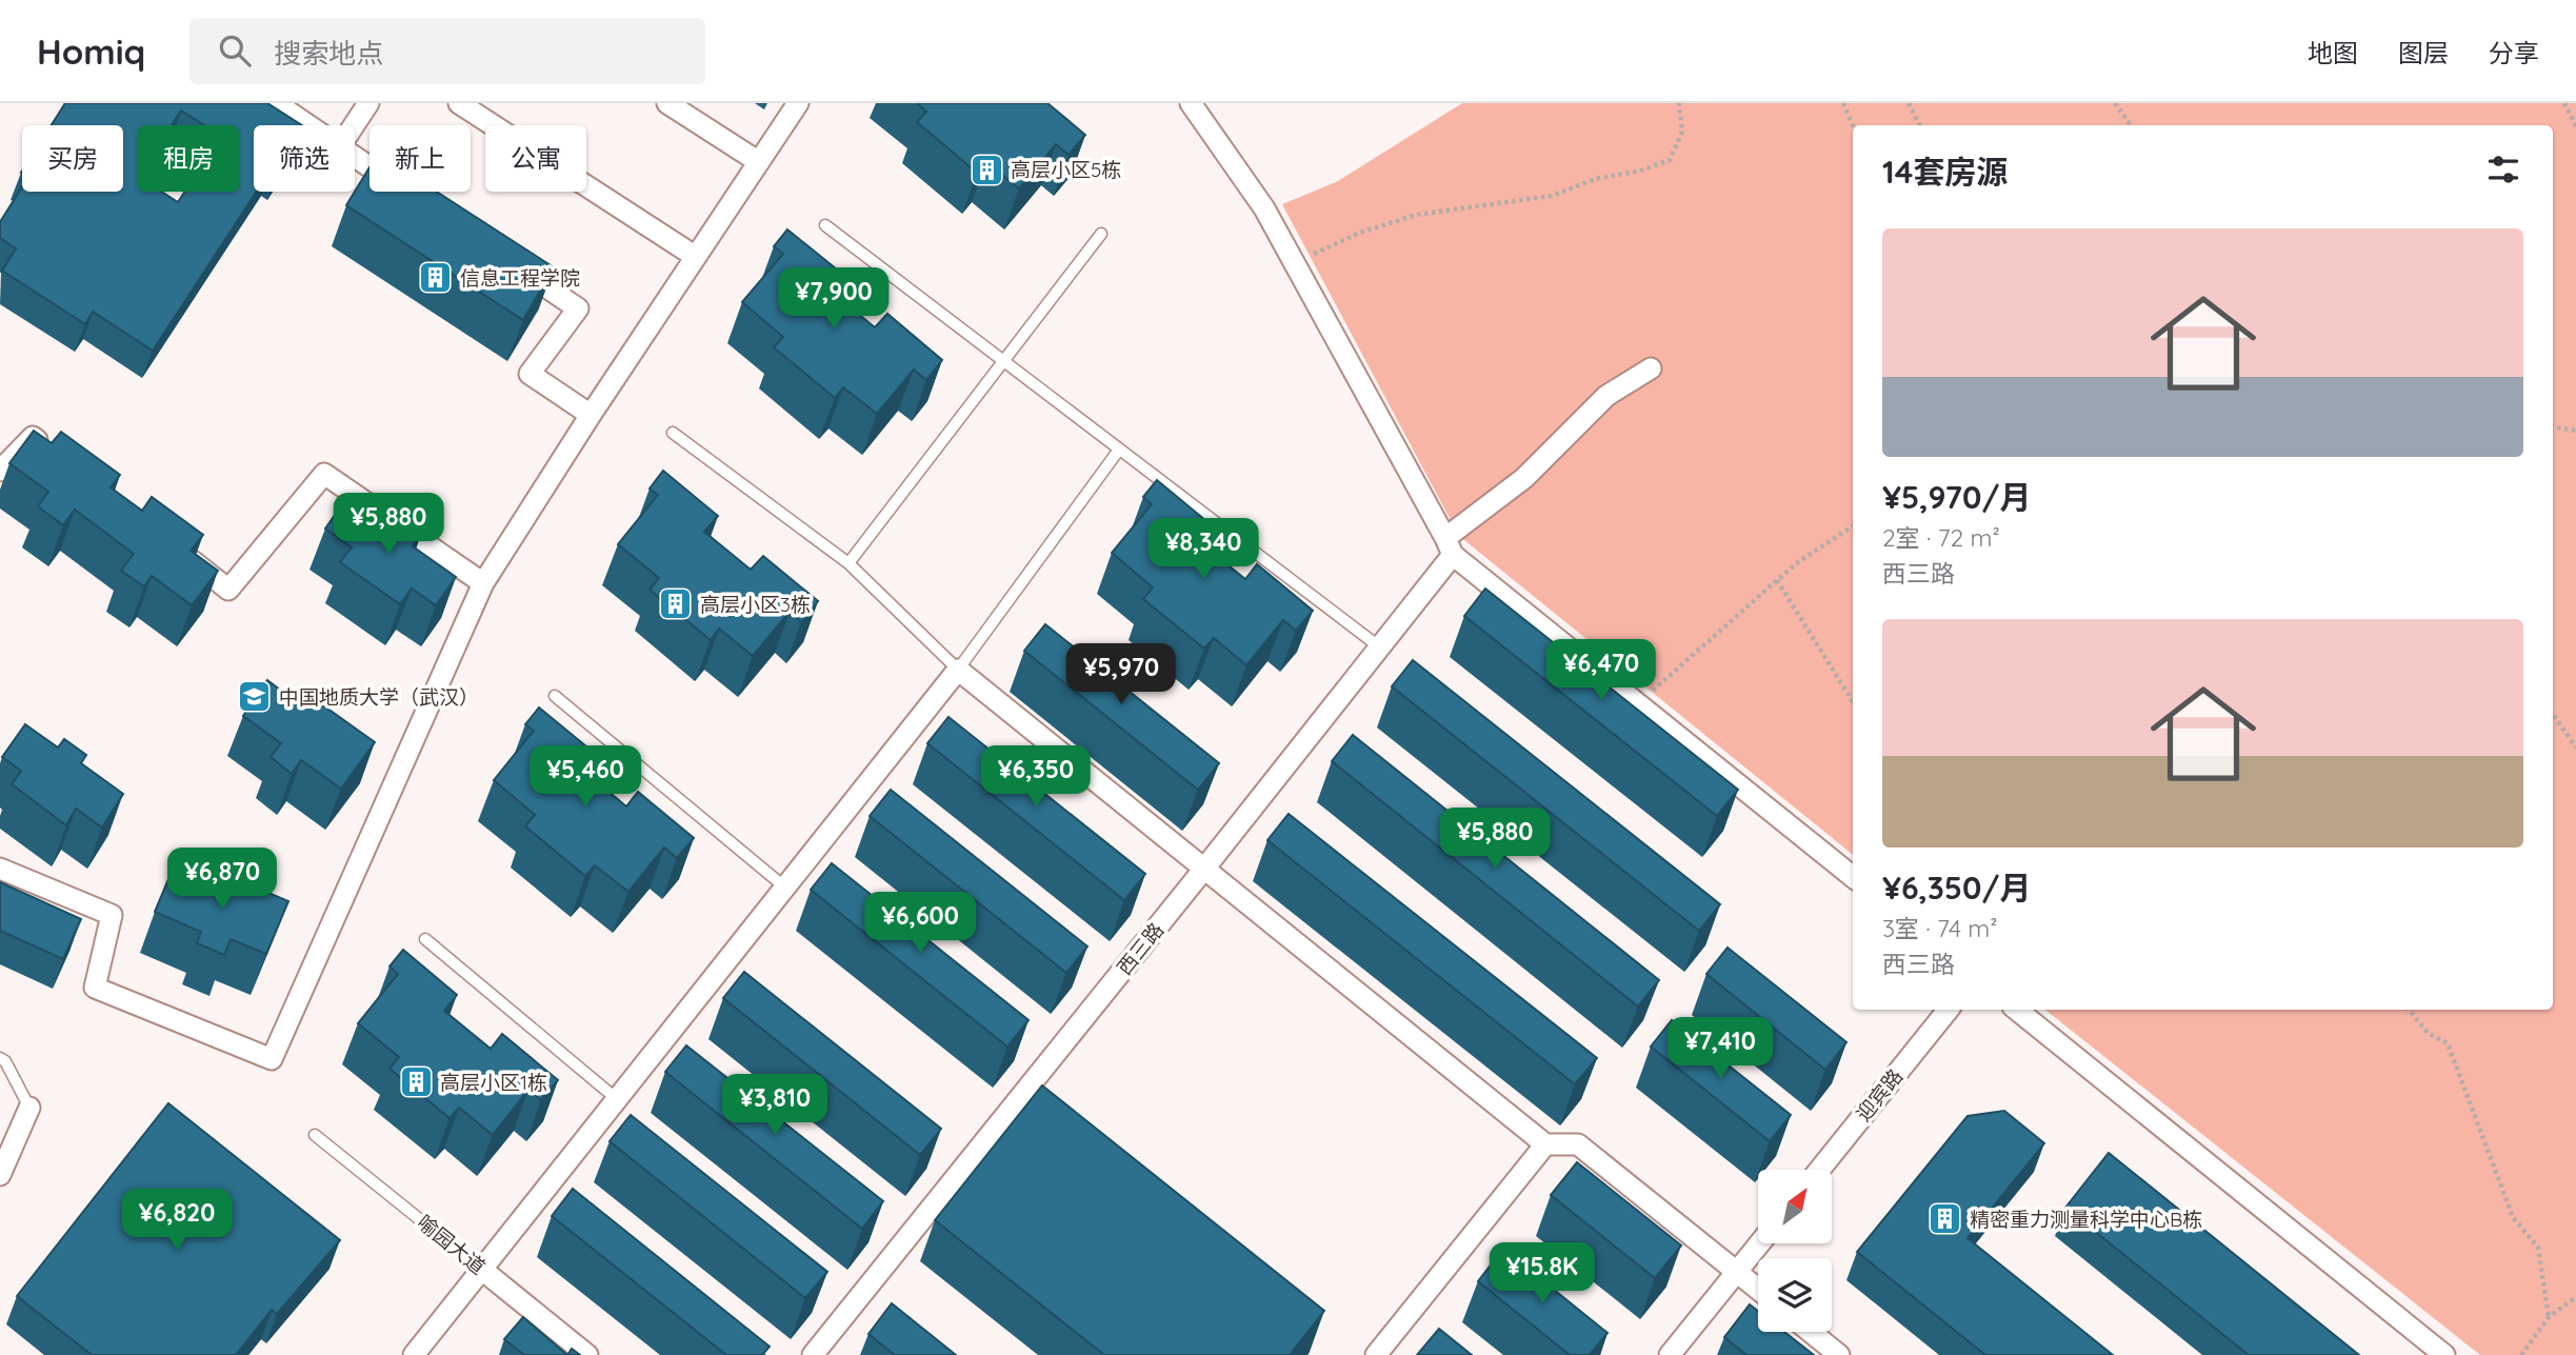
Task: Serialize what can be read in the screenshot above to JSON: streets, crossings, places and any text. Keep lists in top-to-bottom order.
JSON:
{
  "streets": {
    "street": ["西三路", "迎宾路", "喻园大道"]
  },
  "places": {
    "building": [
      "高层小区5栋",
      "信息工程学院",
      "高层小区3栋",
      "高层小区1栋",
      "精密重力测量科学中心B栋"
    ],
    "school or university": ["中国地质大学（武汉）"]
  },
  "north": "top right",
  "page": {
    "header": "Homiq",
    "search": "搜索地点",
    "nav": ["地图", "图层", "分享"],
    "chip": [
      "买房",
      "租房",
      "筛选",
      "新上",
      "公寓"
    ],
    "heading": "14套房源",
    "list": [
      {
        "name": "¥5,970/月",
        "note": "2室 · 72 m² · 西三路"
      },
      {
        "name": "¥6,350/月",
        "note": "3室 · 74 m² · 西三路"
      }
    ],
    "price": [
      "¥7,900",
      "¥5,880",
      "¥8,340",
      "¥6,470",
      "¥5,970",
      "¥5,460",
      "¥6,350",
      "¥5,880",
      "¥6,870",
      "¥6,600",
      "¥7,410",
      "¥3,810",
      "¥6,820",
      "¥15.8K"
    ]
  }
}
